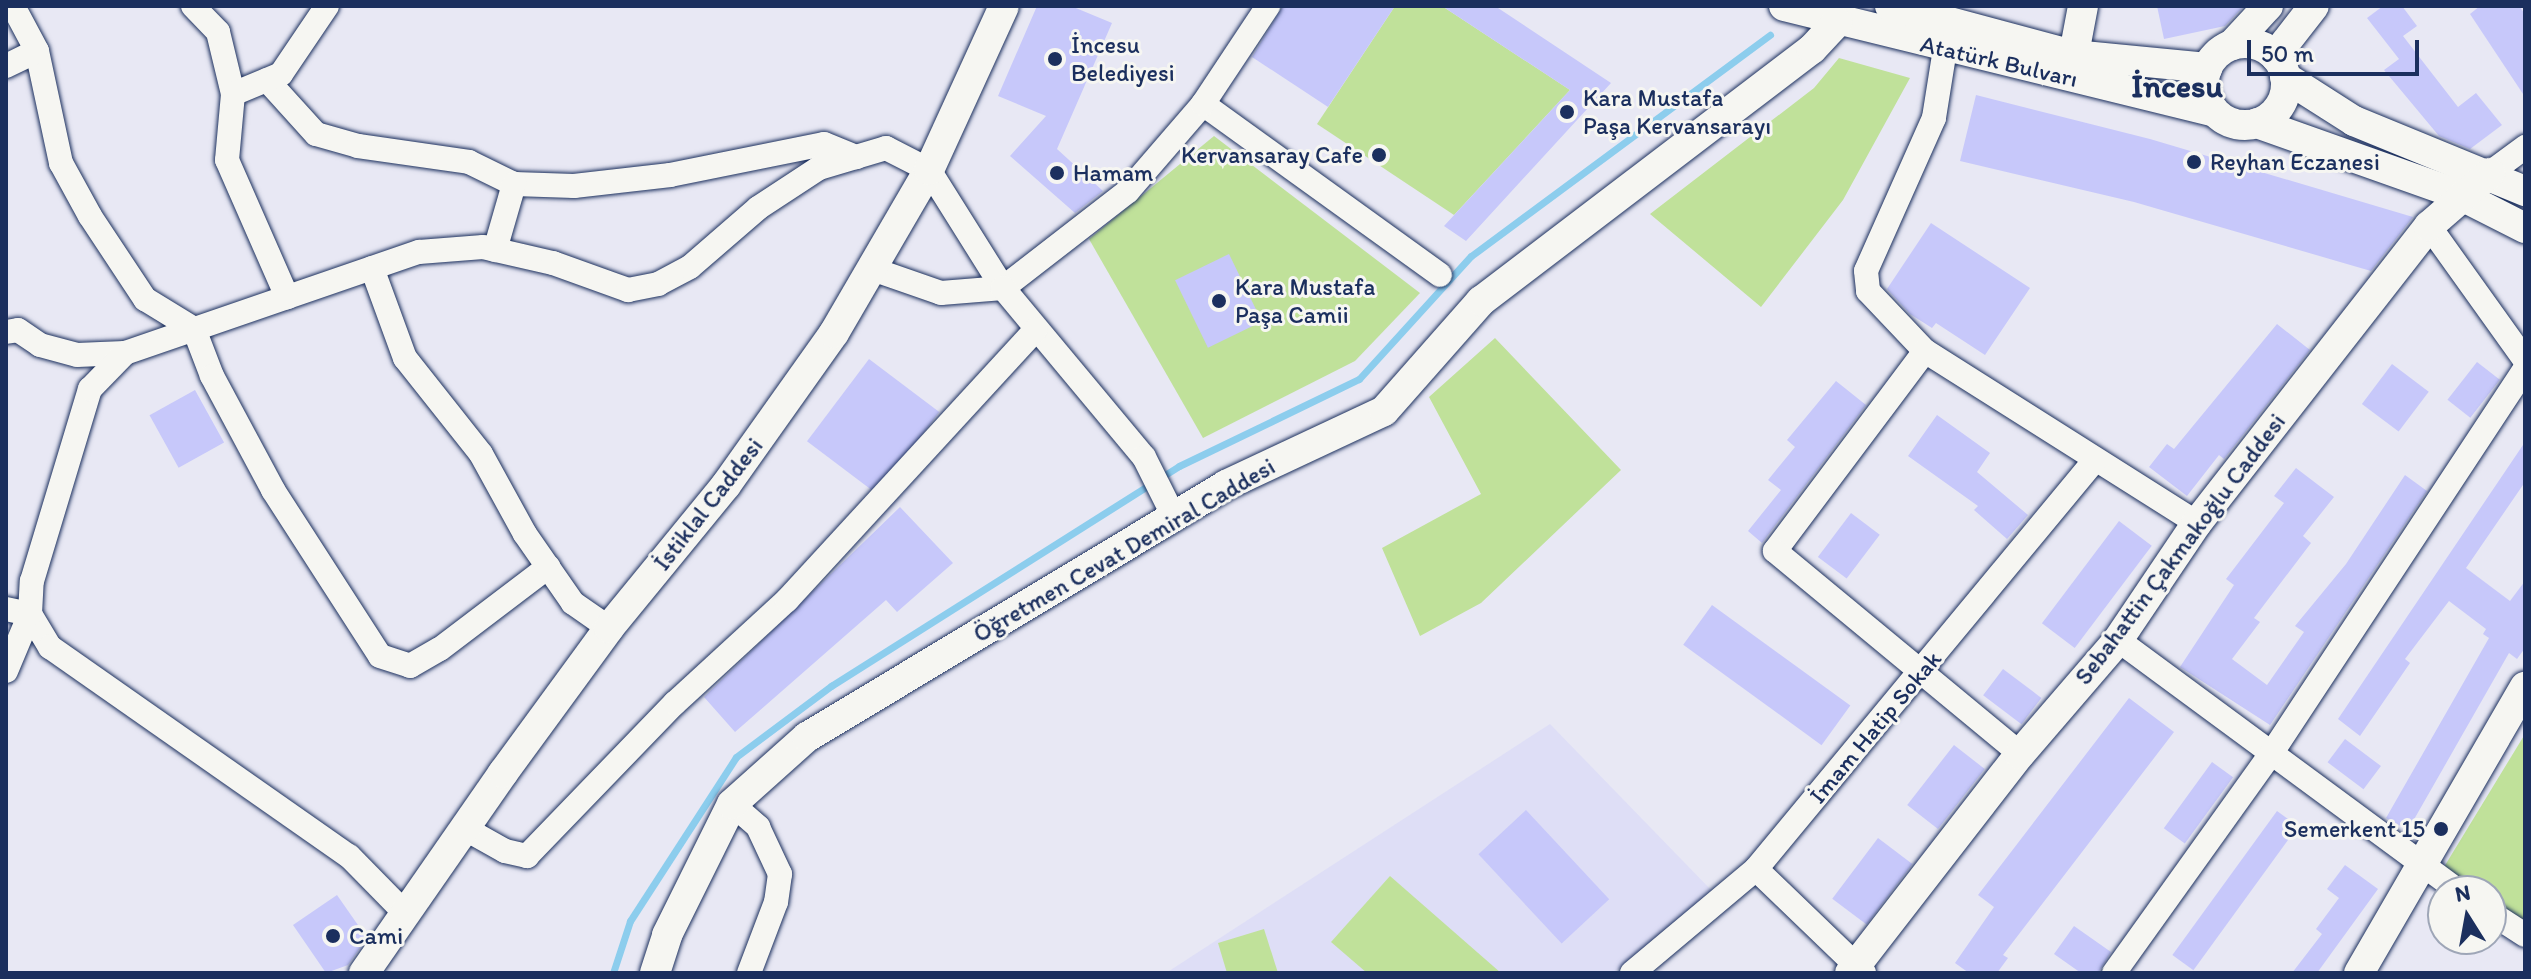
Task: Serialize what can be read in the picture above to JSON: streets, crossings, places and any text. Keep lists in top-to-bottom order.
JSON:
{
  "streets": {
    "main road": [
      "Atatürk Bulvarı",
      "İstiklal Caddesi",
      "Sebahattin Çakmakoğlu Caddesi",
      "Öğretmen Cevat Demiral Caddesi"
    ],
    "street": ["İmam Hatip Sokak"]
  },
  "crossings": [
    ["Atatürk Bulvarı", "Öğretmen Cevat Demiral Caddesi"]
  ],
  "districts": ["İncesu"],
  "places": [
    "İncesu Belediyesi",
    "Kara Mustafa Paşa Kervansarayı",
    "Kervansaray Cafe",
    "Reyhan Eczanesi",
    "Hamam",
    "Kara Mustafa Paşa Camii",
    "Semerkent 15",
    "Cami"
  ],
  "scale_bar": "50 m",
  "north": "top"
}
